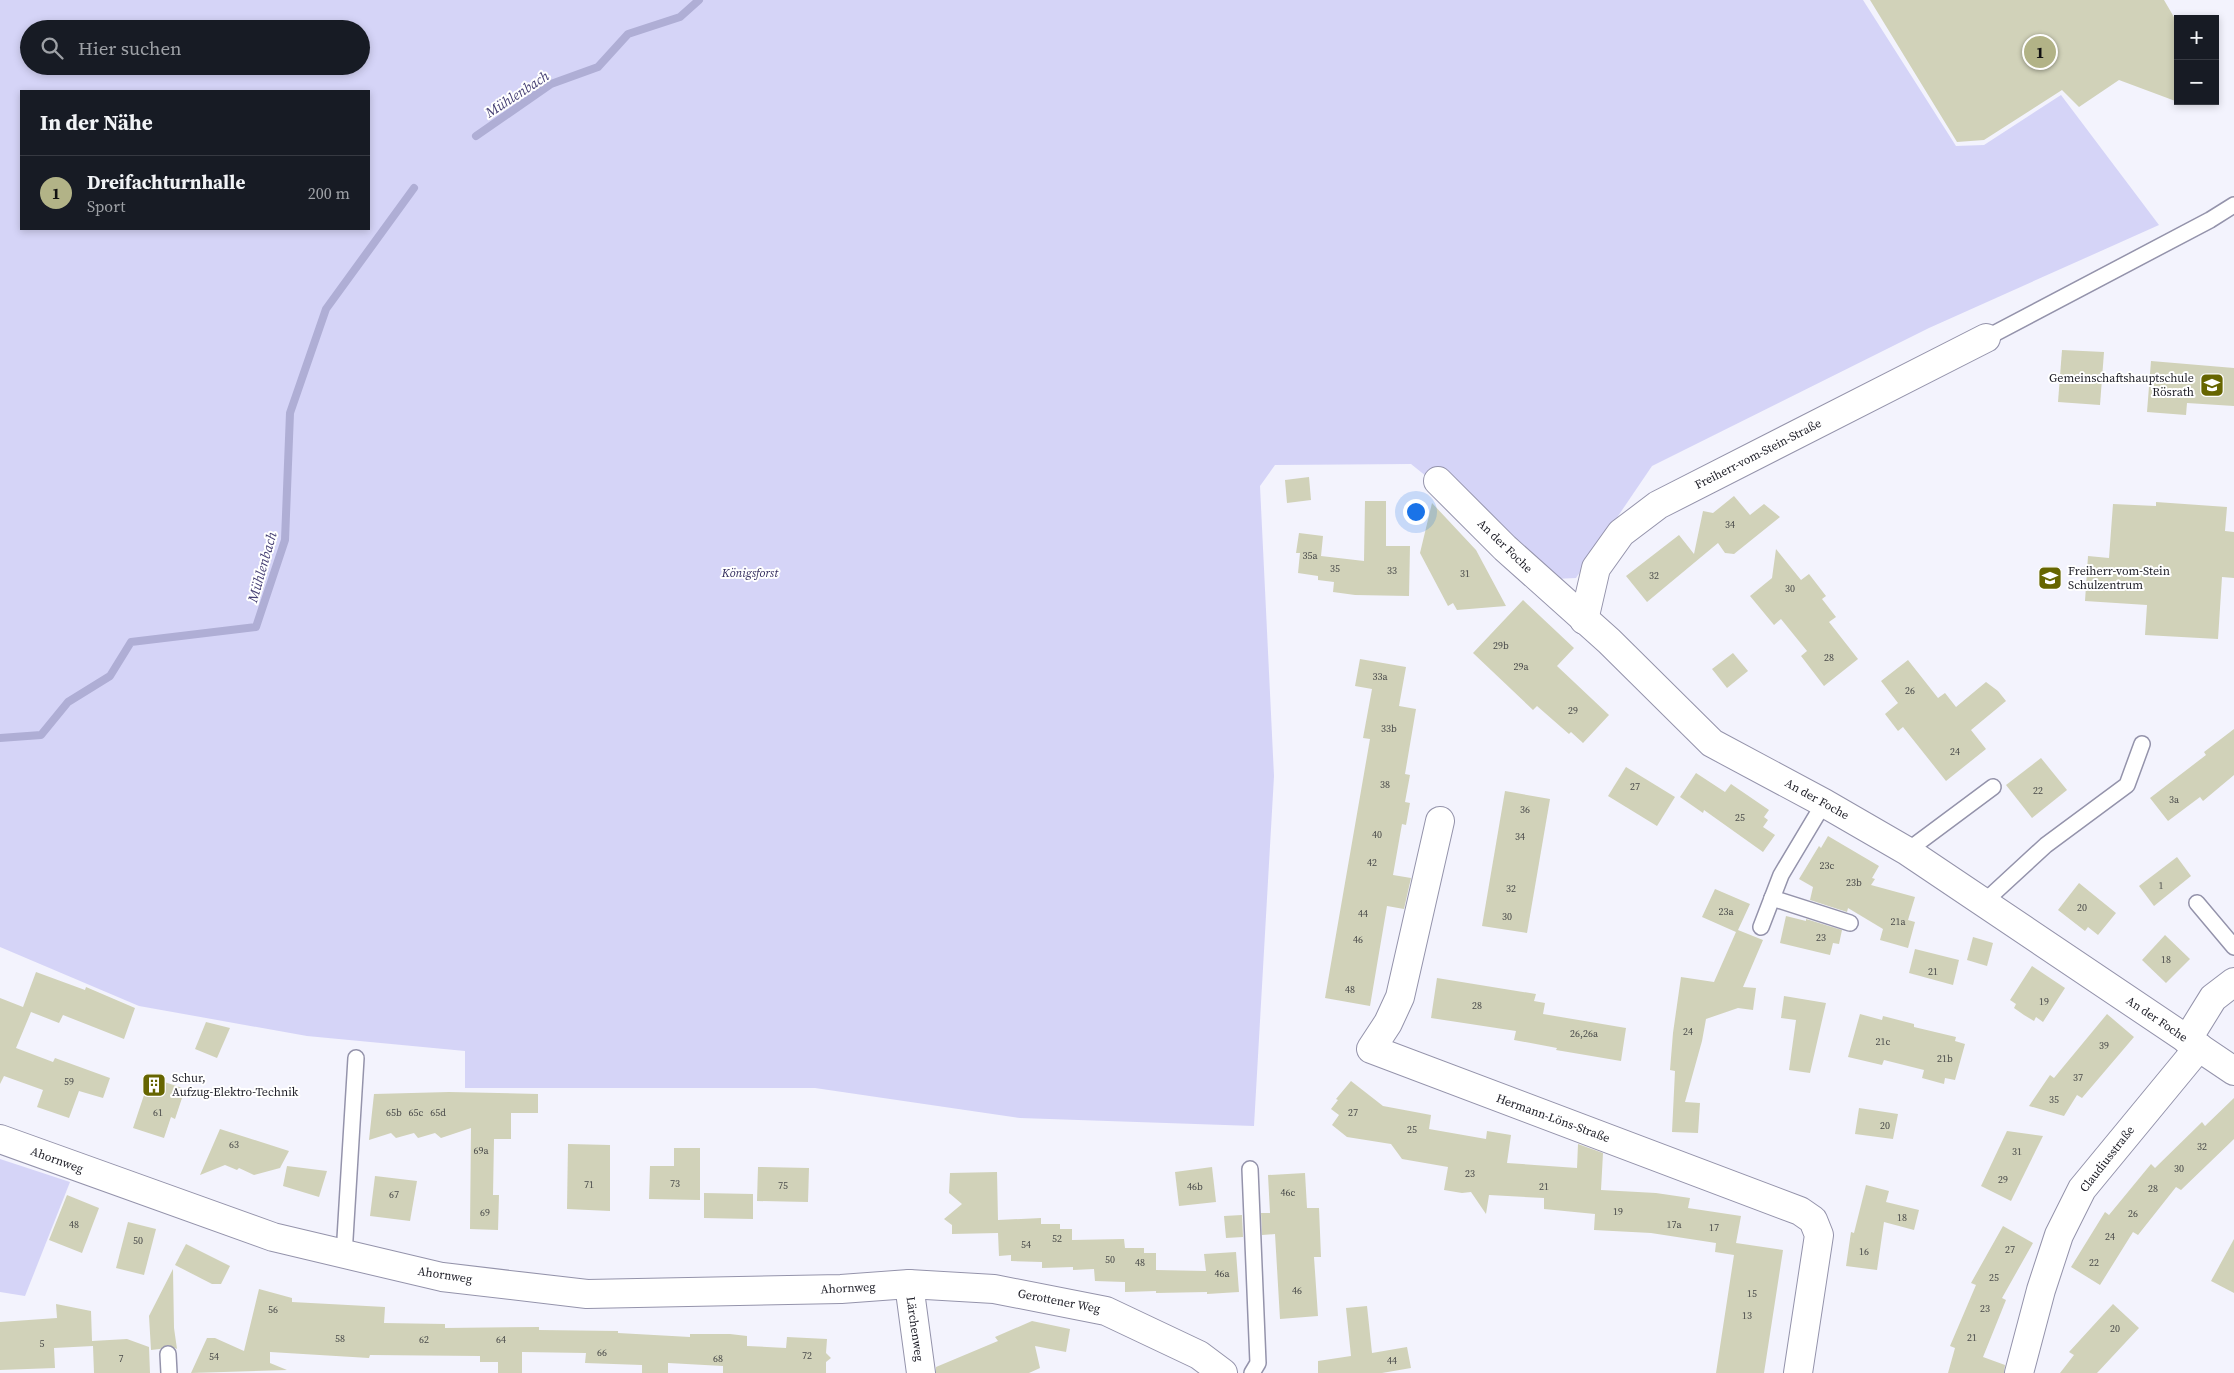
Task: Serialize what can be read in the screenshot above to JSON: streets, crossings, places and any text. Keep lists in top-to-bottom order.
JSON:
{
  "streets": {
    "street": [
      "Freiherr-vom-Stein-Straße",
      "An der Foche",
      "Hermann-Löns-Straße",
      "Claudiusstraße",
      "Ahornweg",
      "Gerottener Weg",
      "Lärchenweg"
    ]
  },
  "crossings": [
    ["Freiherr-vom-Stein-Straße", "An der Foche"],
    ["An der Foche", "Claudiusstraße"],
    ["Ahornweg", "Gerottener Weg"],
    ["Ahornweg", "Lärchenweg"],
    ["Gerottener Weg", "Lärchenweg"]
  ],
  "water": ["Mühlenbach"],
  "parks": ["Königsforst"],
  "places": {
    "school or university": ["Gemeinschaftshauptschule Rösrath", "Freiherr-vom-Stein Schulzentrum"],
    "building": ["Schur, Aufzug-Elektro-Technik"]
  },
  "house_numbers": [
    "34",
    "35a",
    "35",
    "33",
    "31",
    "32",
    "30",
    "29b",
    "28",
    "29a",
    "33a",
    "26",
    "29",
    "33b",
    "24",
    "38",
    "27",
    "22",
    "3a",
    "36",
    "25",
    "40",
    "34",
    "42",
    "23c",
    "23b",
    "1",
    "32",
    "20",
    "23a",
    "44",
    "30",
    "21a",
    "23",
    "46",
    "18",
    "21",
    "48",
    "19",
    "28",
    "24",
    "26,26a",
    "21c",
    "39",
    "21b",
    "37",
    "59",
    "35",
    "61",
    "65b",
    "65c",
    "65d",
    "27",
    "20",
    "25",
    "63",
    "32",
    "69a",
    "31",
    "30",
    "23",
    "29",
    "73",
    "71",
    "75",
    "46b",
    "21",
    "28",
    "46c",
    "67",
    "19",
    "69",
    "26",
    "18",
    "48",
    "17a",
    "17",
    "24",
    "52",
    "50",
    "54",
    "27",
    "16",
    "50",
    "48",
    "22",
    "46a",
    "25",
    "46",
    "15",
    "23",
    "56",
    "13",
    "20",
    "21",
    "58",
    "62",
    "64",
    "5",
    "66",
    "72",
    "54",
    "7",
    "68",
    "44"
  ],
  "page": {
    "map_buttons": ["+", "−"],
    "search": "Hier suchen",
    "pins": "1",
    "heading": "In der Nähe",
    "list": [
      {
        "mark": "1",
        "name": "Dreifachturnhalle",
        "note": "Sport",
        "value": "200 m"
      }
    ]
  }
}
